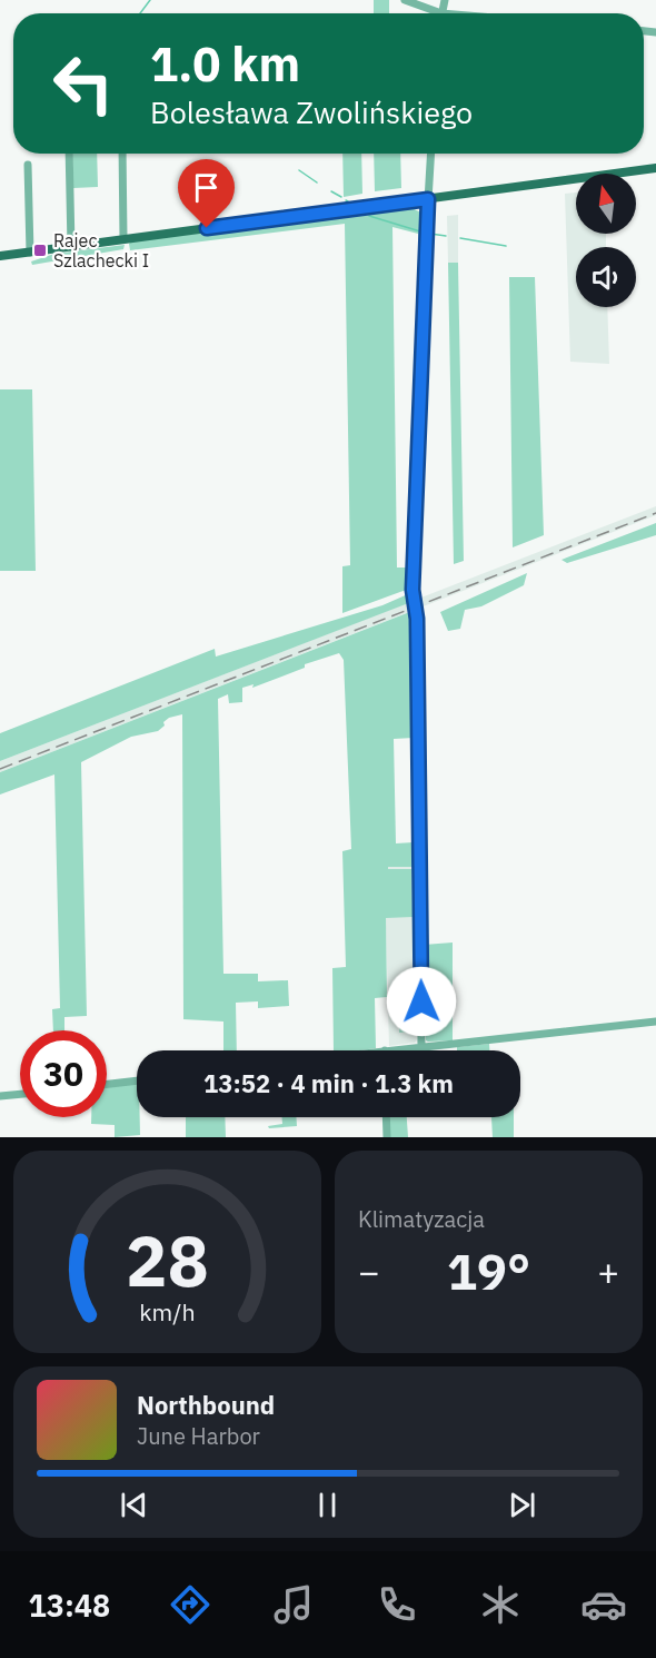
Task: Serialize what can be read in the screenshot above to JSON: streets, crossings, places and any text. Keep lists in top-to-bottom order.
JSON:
{
  "places": {
    "transit": ["Rajec Szlachecki I"]
  },
  "north": "top",
  "page": {
    "turn": ["1.0 km", "Bolesława Zwolińskiego"],
    "limit": "30",
    "trip": "13:52 · 4 min · 1.3 km",
    "tile": "Klimatyzacja",
    "heat": ["−", "19°", "+"],
    "song": ["Northbound", "June Harbor"],
    "tabs": "13:48",
    "gauge": ["28", "km/h"]
  }
}
